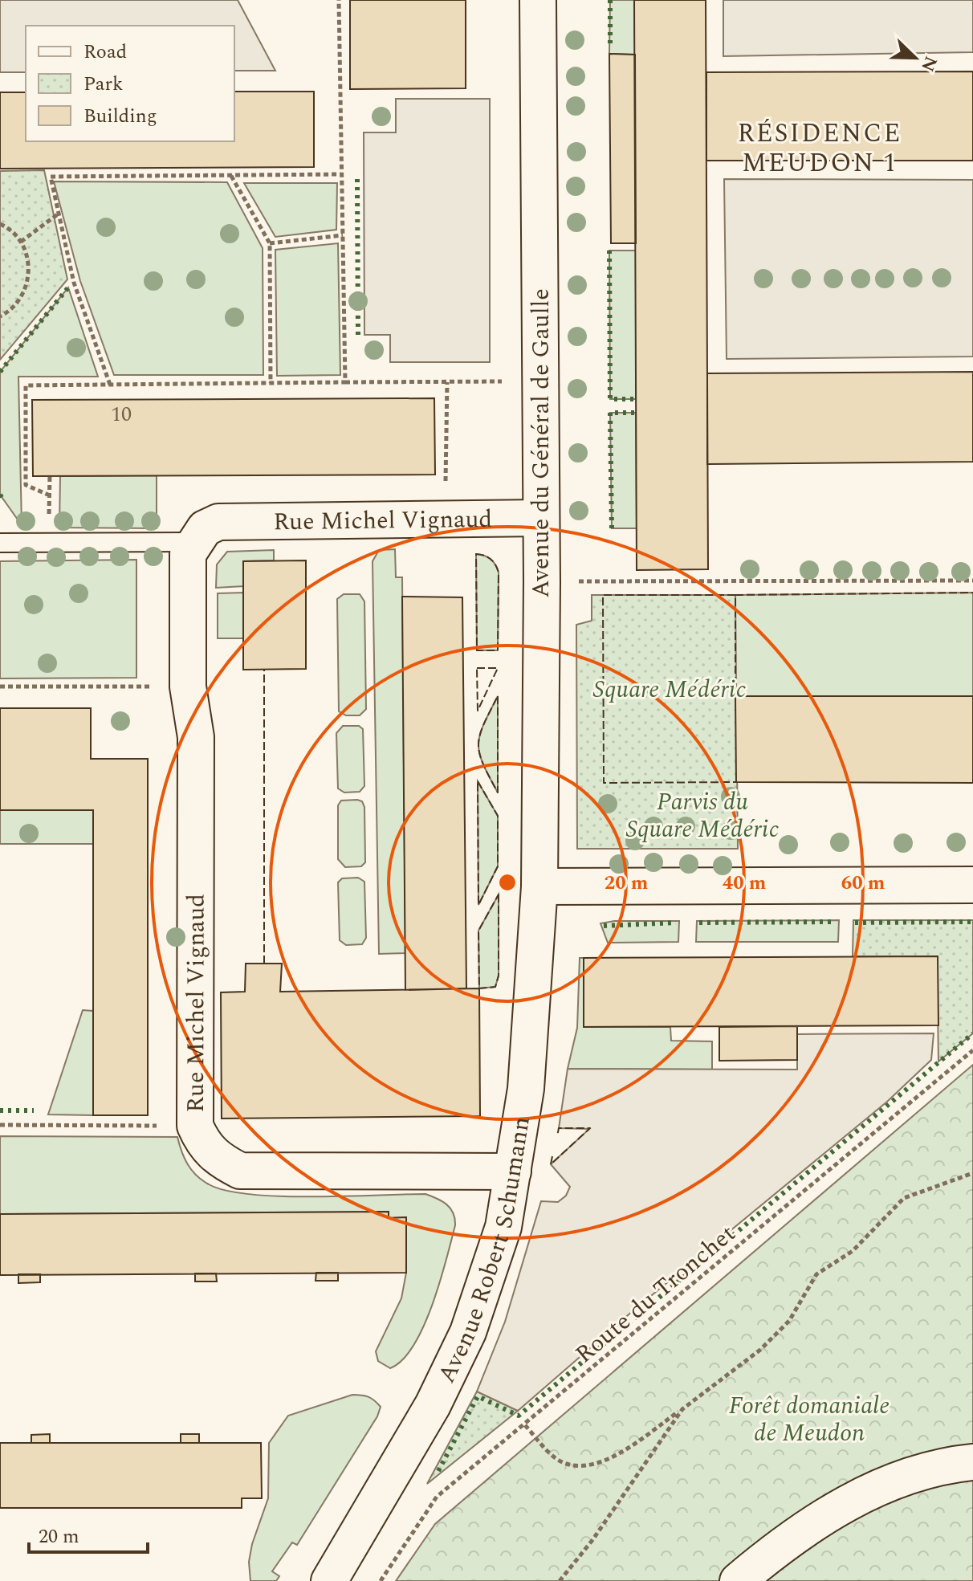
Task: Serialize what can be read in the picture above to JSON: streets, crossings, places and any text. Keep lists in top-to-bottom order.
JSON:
{
  "streets": {
    "street": ["Avenue du Général de Gaulle", "Rue Michel Vignaud", "Avenue Robert Schumann"],
    "path": ["Route du Tronchet"]
  },
  "crossings": [
    ["Avenue du Général de Gaulle", "Rue Michel Vignaud"],
    ["Avenue du Général de Gaulle", "Avenue Robert Schumann"],
    ["Rue Michel Vignaud", "Avenue Robert Schumann"]
  ],
  "districts": ["RÉSIDENCE MEUDON 1"],
  "parks": ["Square Médéric", "Parvis du Square Médéric", "Forêt domaniale de Meudon"],
  "house_numbers": ["10"],
  "legend": ["Road", "Park", "Building"],
  "scale_bar": "20 m",
  "north": "bottom right",
  "rings": ["20 m", "40 m", "60 m"]
}
